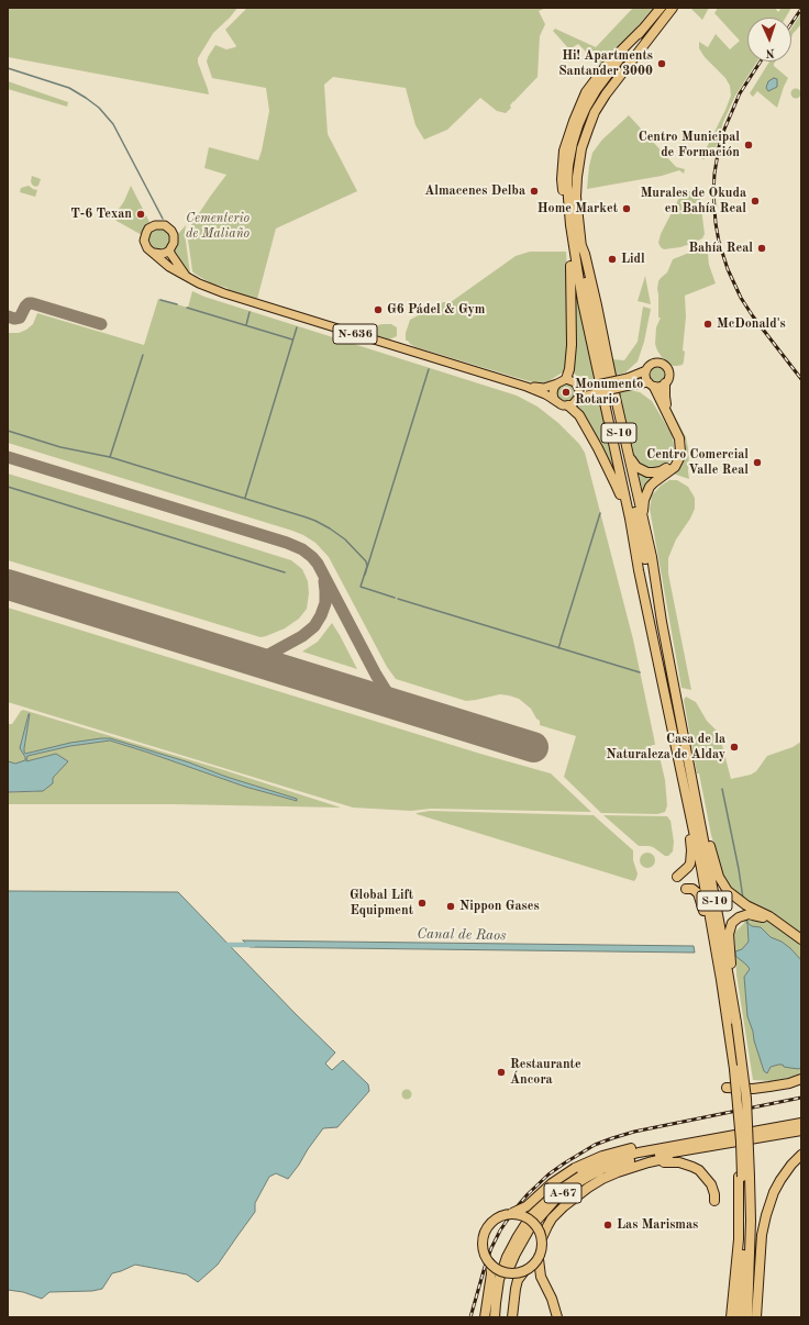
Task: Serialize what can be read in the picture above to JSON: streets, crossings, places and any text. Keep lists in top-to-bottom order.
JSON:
{
  "streets": {
    "highway": ["N-636", "S-10", "A-67"]
  },
  "water": ["Canal de Raos"],
  "parks": ["Cementerio de Maliaño"],
  "places": [
    "Hi! Apartments Santander 3000",
    "Centro Municipal de Formación",
    "Almacenes Delba",
    "Murales de Okuda en Bahía Real",
    "Home Market",
    "T-6 Texan",
    "Bahía Real",
    "Lidl",
    "G6 Pádel & Gym",
    "McDonald's",
    "Monumento Rotario",
    "Centro Comercial Valle Real",
    "Casa de la Naturaleza de Alday",
    "Global Lift Equipment",
    "Nippon Gases",
    "Restaurante Áncora",
    "Las Marismas"
  ],
  "north": "bottom"
}
